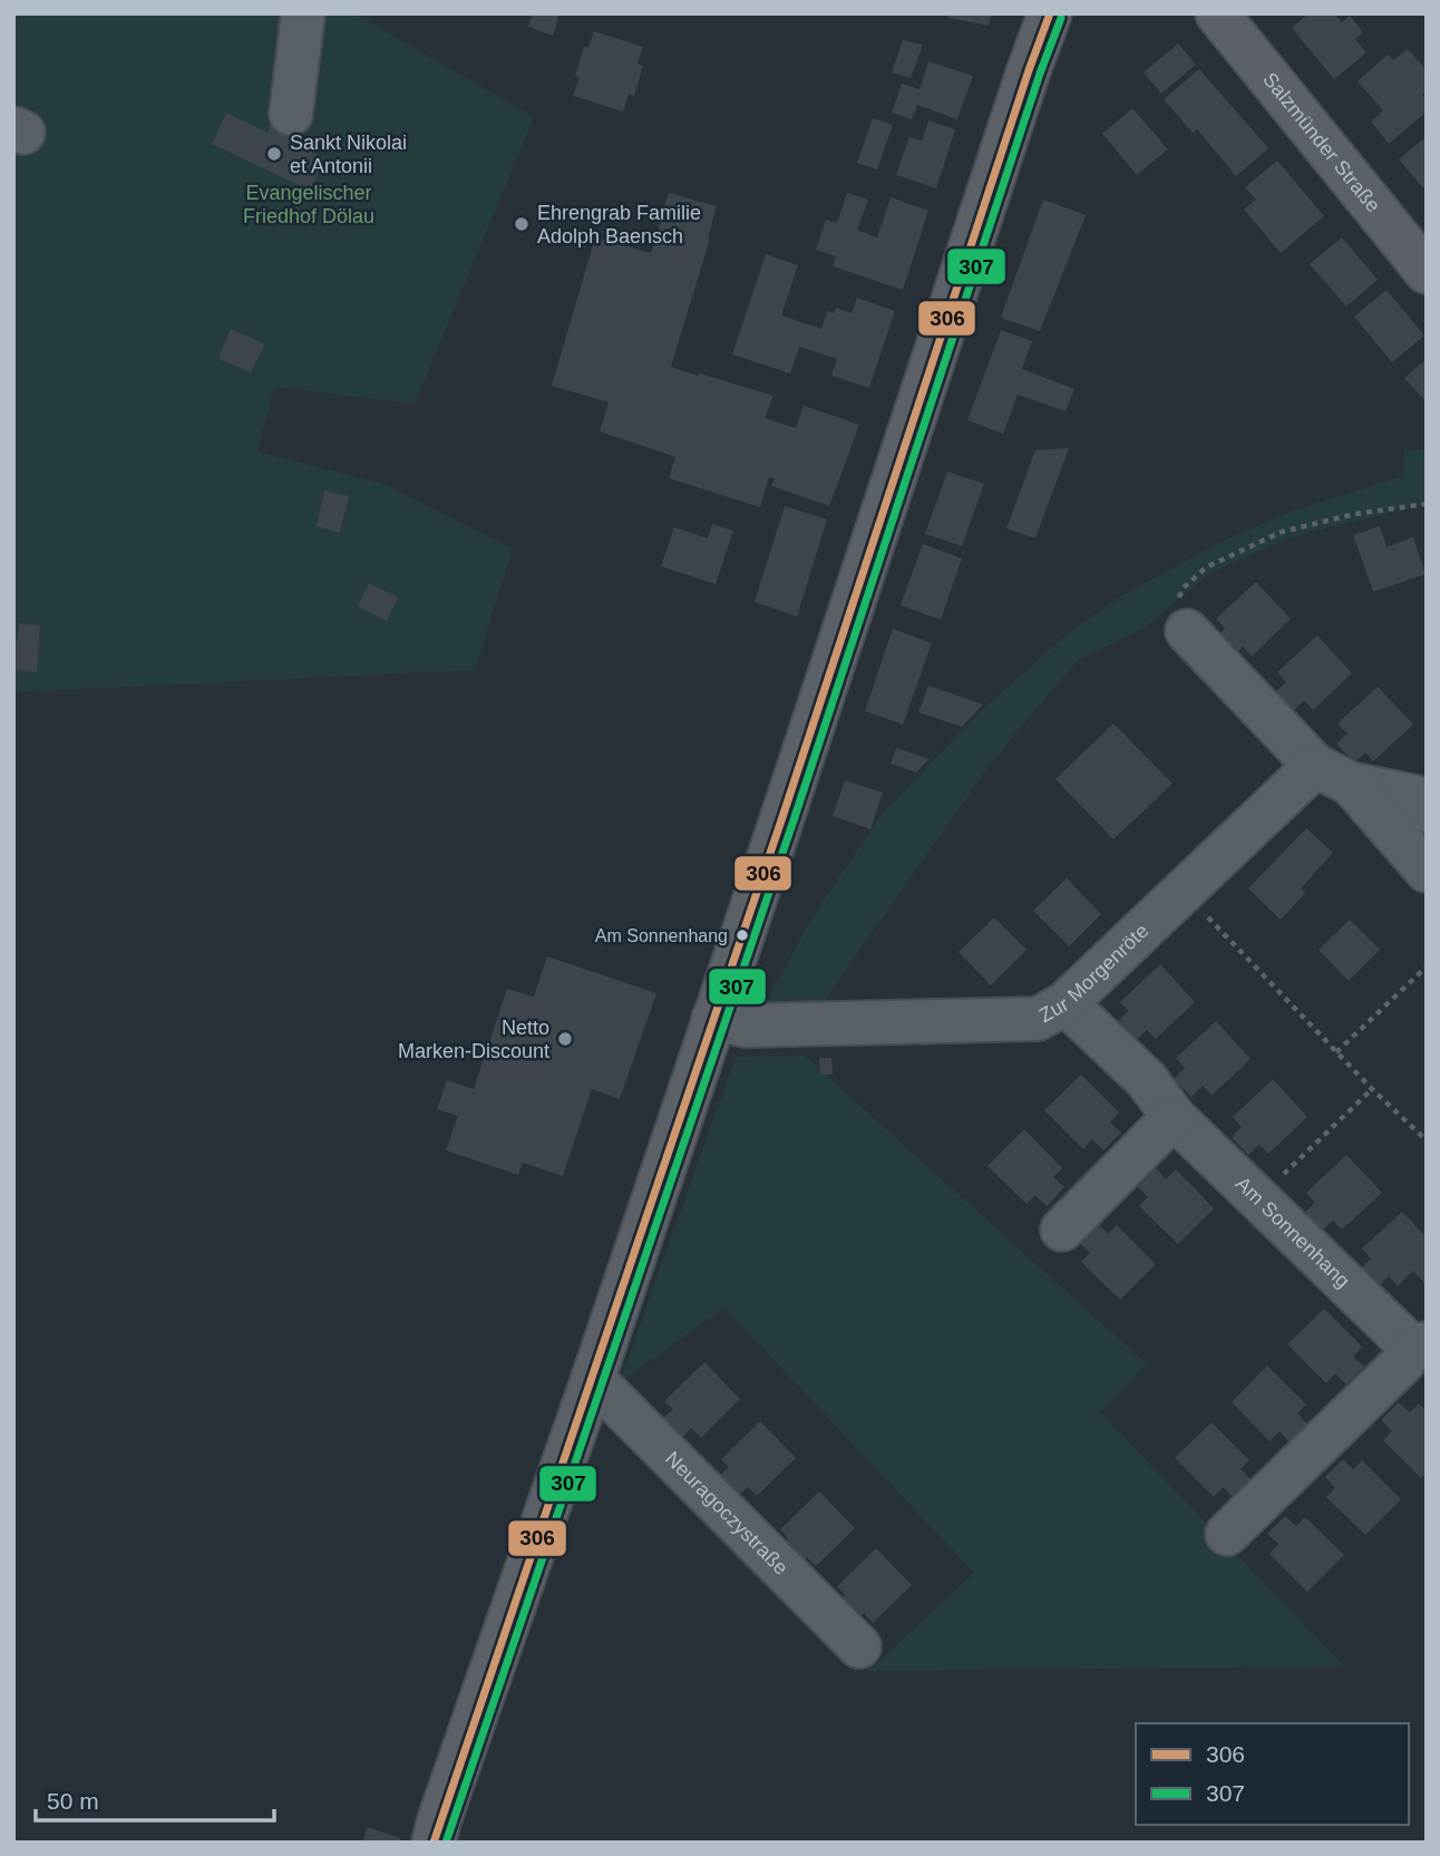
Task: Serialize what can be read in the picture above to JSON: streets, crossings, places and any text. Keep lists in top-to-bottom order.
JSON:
{
  "streets": {
    "main road": ["Salzmünder Straße"],
    "street": ["Zur Morgenröte", "Am Sonnenhang", "Neuragoczystraße"]
  },
  "crossings": [
    ["Zur Morgenröte", "Am Sonnenhang"]
  ],
  "parks": ["Evangelischer Friedhof Dölau"],
  "places": [
    "Sankt Nikolai et Antonii",
    "Ehrengrab Familie Adolph Baensch",
    "Am Sonnenhang",
    "Netto Marken-Discount"
  ],
  "lines": ["transit line 306", "transit line 307"],
  "legend": ["306", "307"],
  "scale_bar": "50 m"
}
